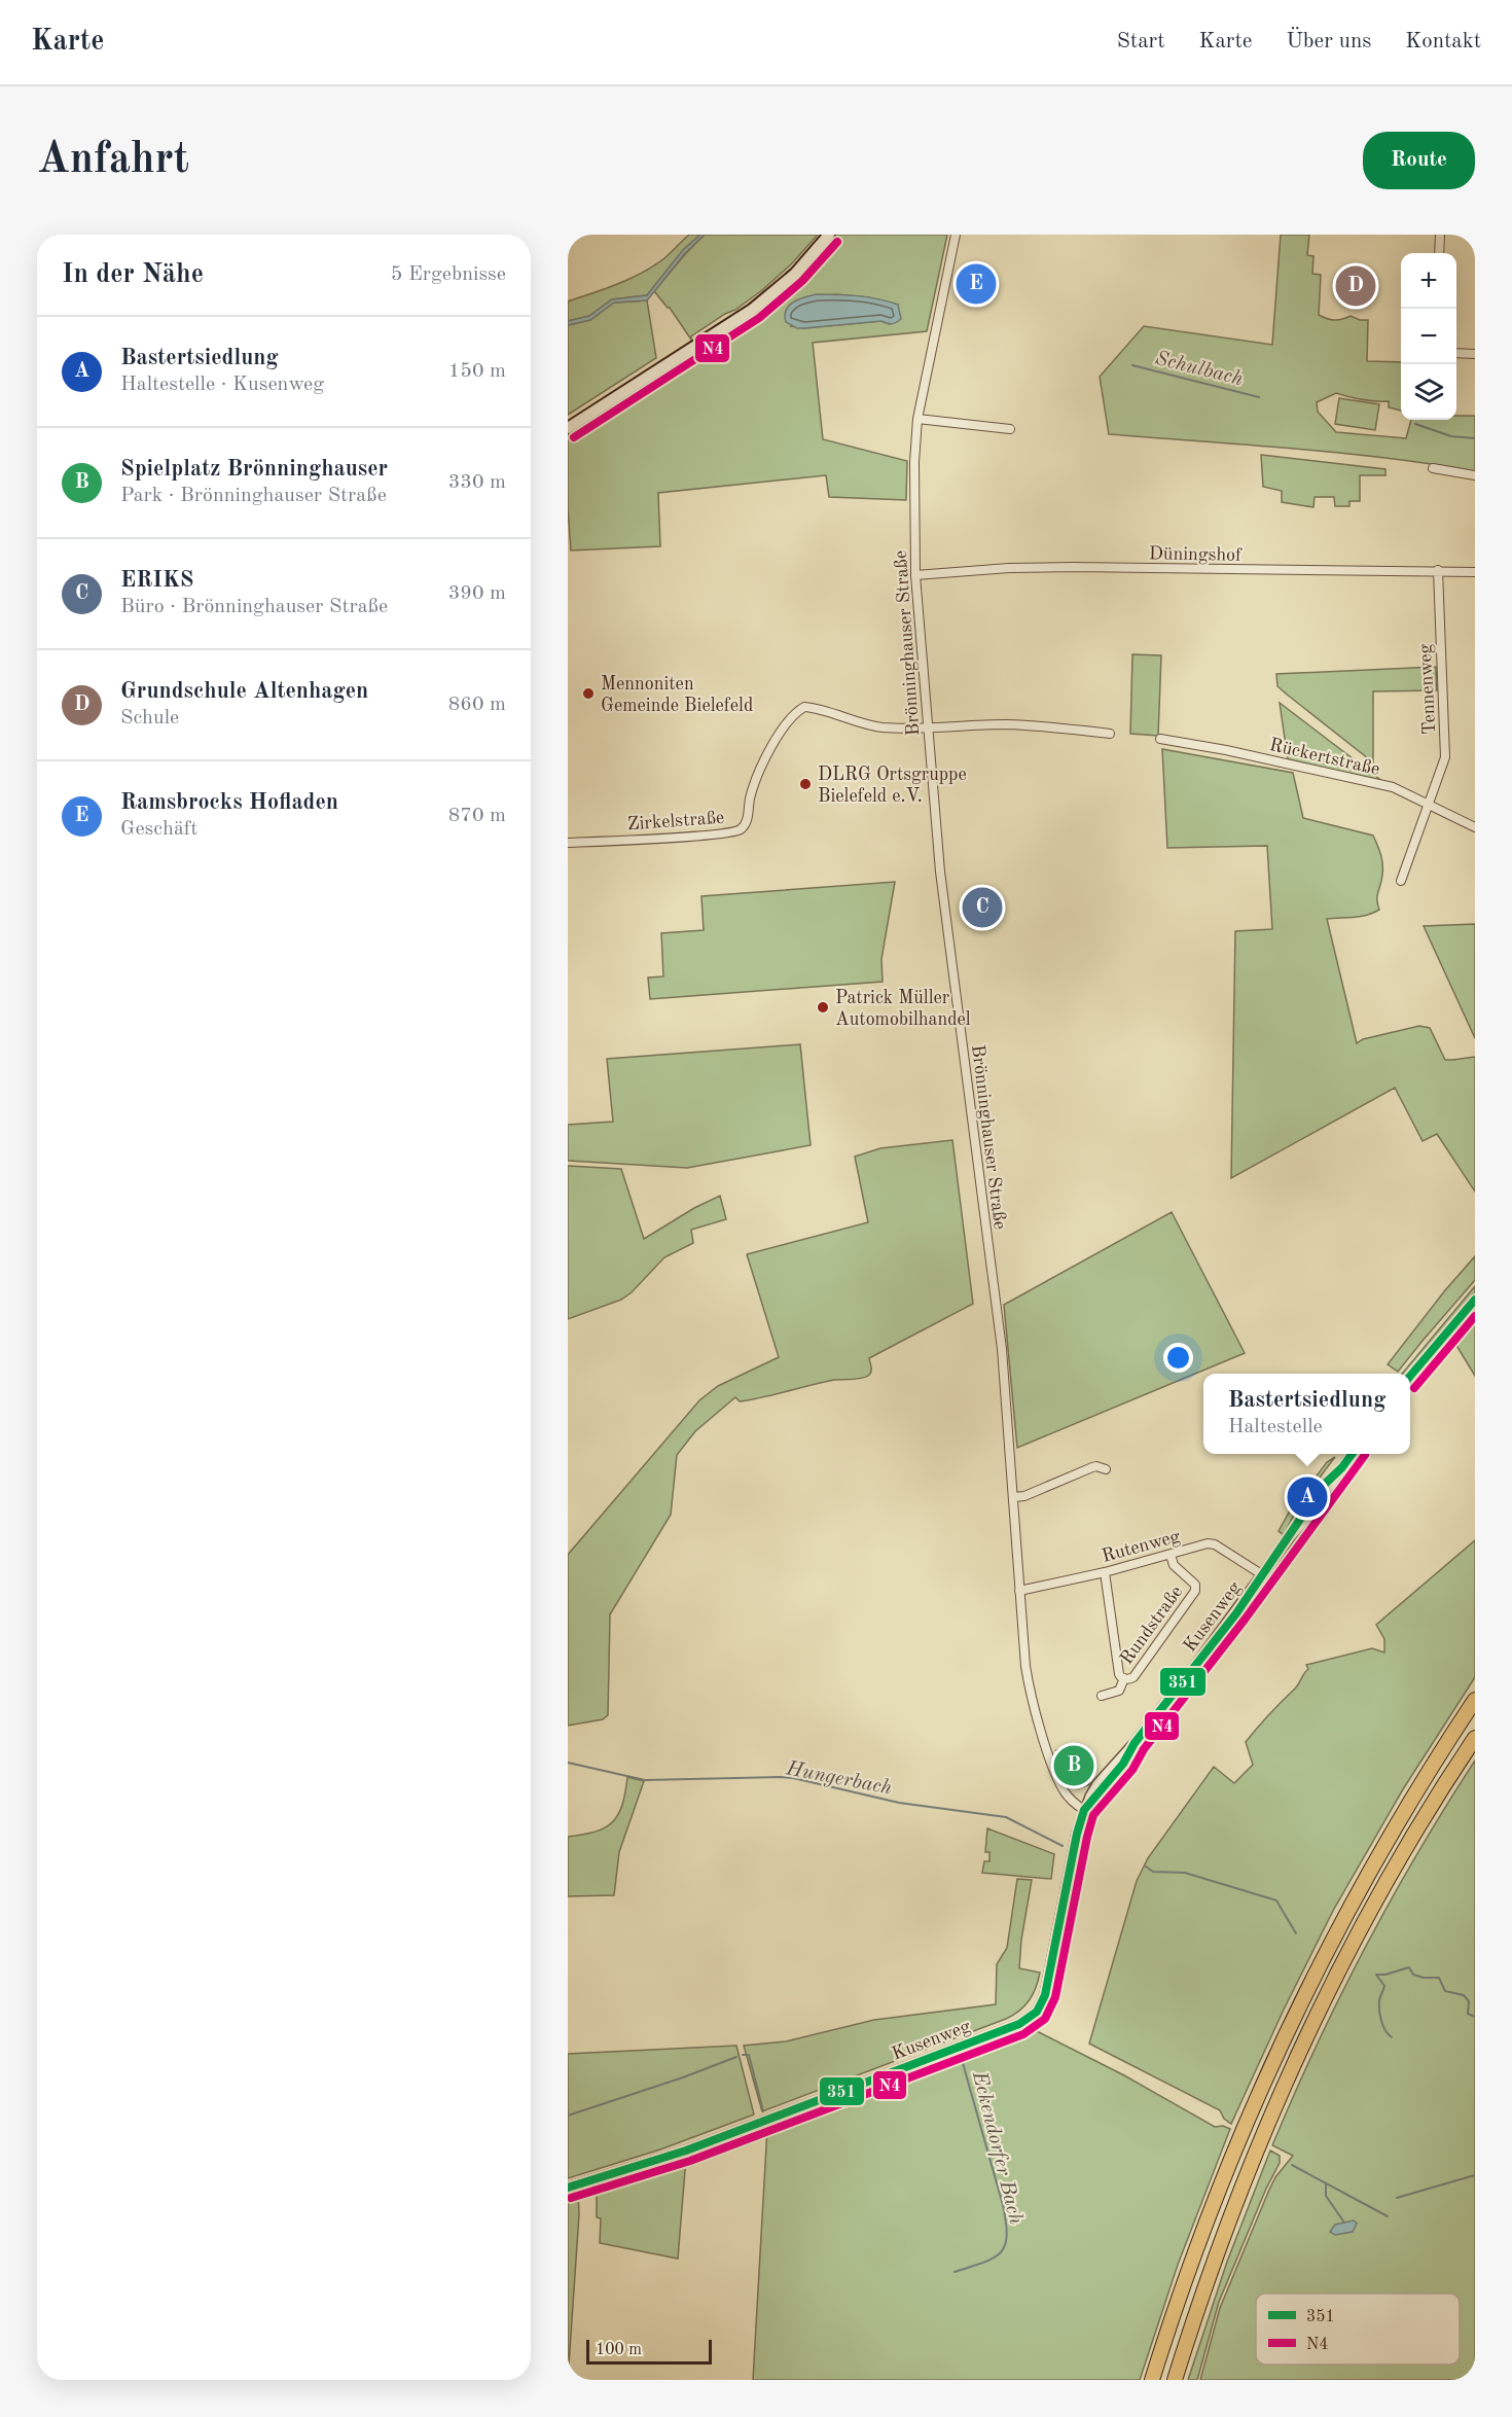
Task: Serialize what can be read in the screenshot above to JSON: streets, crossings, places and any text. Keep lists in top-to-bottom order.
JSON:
{
  "streets": {
    "street": [
      "Düningshof",
      "Brönninghauser Straße",
      "Tennenweg",
      "Rückertstraße",
      "Zirkelstraße",
      "Rutenweg",
      "Kusenweg",
      "Rundstraße"
    ]
  },
  "crossings": [
    ["Düningshof", "Brönninghauser Straße"],
    ["Düningshof", "Tennenweg"],
    ["Brönninghauser Straße", "Zirkelstraße"],
    ["Brönninghauser Straße", "Rutenweg"],
    ["Brönninghauser Straße", "Kusenweg"],
    ["Tennenweg", "Rückertstraße"],
    ["Rutenweg", "Kusenweg"],
    ["Rutenweg", "Rundstraße"]
  ],
  "water": ["Schulbach", "Hungerbach", "Eckendorfer Bach"],
  "places": ["Mennoniten Gemeinde Bielefeld", "DLRG Ortsgruppe Bielefeld e.V.", "Patrick Müller Automobilhandel"],
  "lines": ["transit line N4", "transit line 351"],
  "legend": ["351", "N4"],
  "scale_bar": "100 m",
  "page": {
    "header": "Karte",
    "nav": [
      "Start",
      "Karte",
      "Über uns",
      "Kontakt"
    ],
    "buttons": "Route",
    "title": "Anfahrt",
    "heading": ["In der Nähe", "5 Ergebnisse"],
    "map_buttons": ["+", "−"],
    "pins": [
      "E",
      "D",
      "C",
      "A",
      "B"
    ],
    "list": [
      {
        "mark": "A",
        "name": "Bastertsiedlung",
        "note": "Haltestelle · Kusenweg",
        "value": "150 m"
      },
      {
        "mark": "B",
        "name": "Spielplatz Brönninghauser",
        "note": "Park · Brönninghauser Straße",
        "value": "330 m"
      },
      {
        "mark": "C",
        "name": "ERIKS",
        "note": "Büro · Brönninghauser Straße",
        "value": "390 m"
      },
      {
        "mark": "D",
        "name": "Grundschule Altenhagen",
        "note": "Schule",
        "value": "860 m"
      },
      {
        "mark": "E",
        "name": "Ramsbrocks Hofladen",
        "note": "Geschäft",
        "value": "870 m"
      }
    ],
    "popup": ["Bastertsiedlung", "Haltestelle"],
    "scale": "100 m"
  }
}
